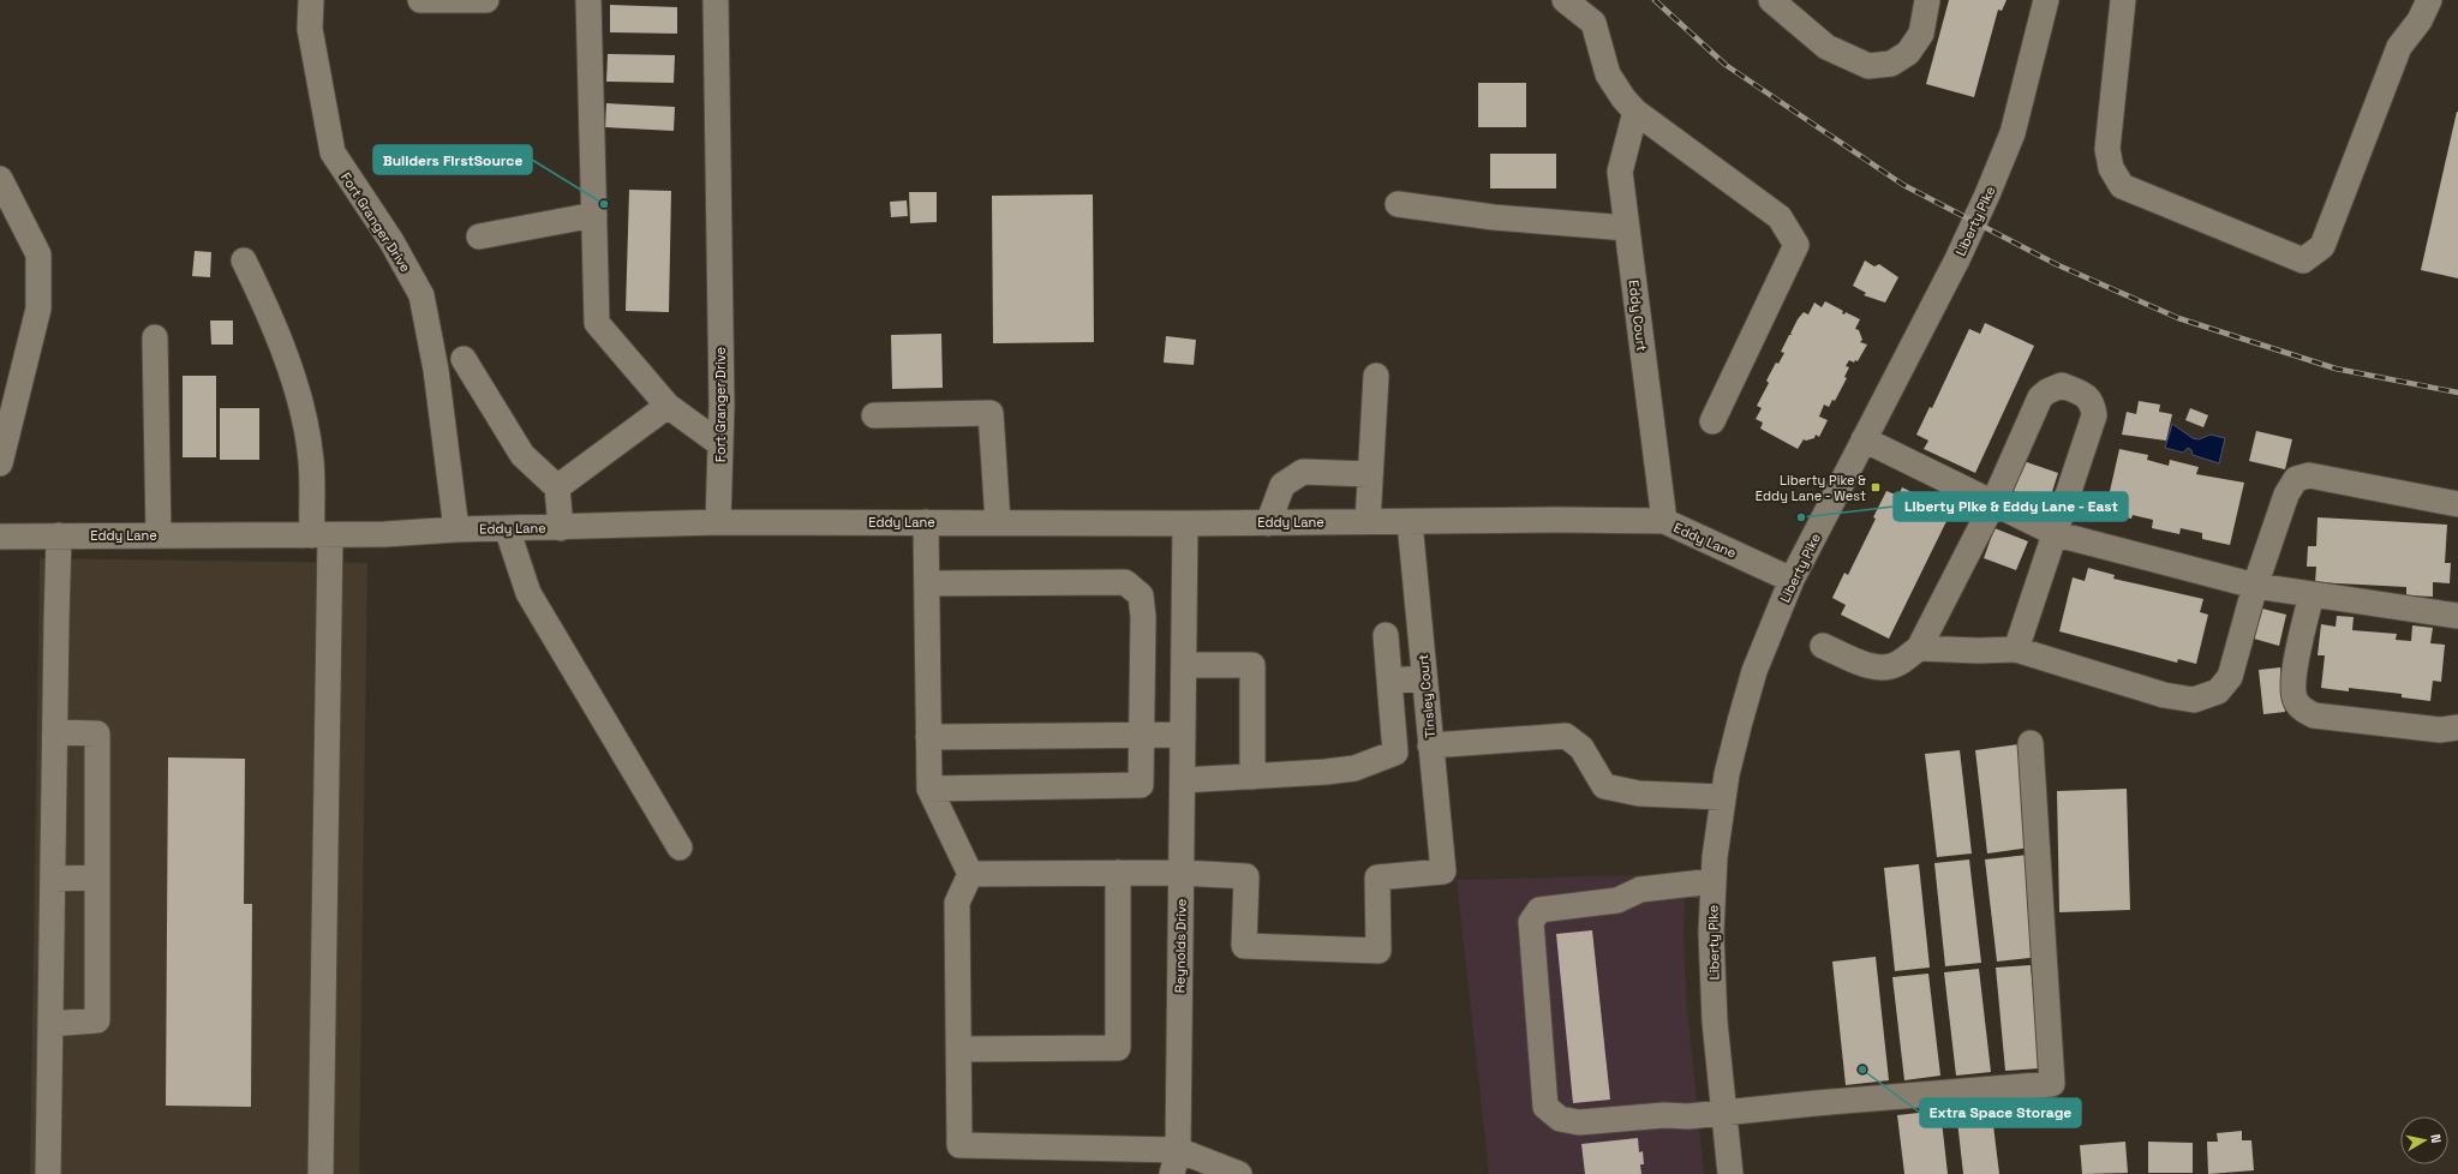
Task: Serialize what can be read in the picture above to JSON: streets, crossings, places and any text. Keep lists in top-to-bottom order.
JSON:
{
  "streets": {
    "street": [
      "Liberty Pike",
      "Fort Granger Drive",
      "Eddy Court",
      "Eddy Lane",
      "Tinsley Court",
      "Reynolds Drive"
    ]
  },
  "crossings": [
    ["Liberty Pike", "Eddy Lane"],
    ["Fort Granger Drive", "Eddy Lane"],
    ["Eddy Court", "Eddy Lane"],
    ["Eddy Lane", "Tinsley Court"],
    ["Eddy Lane", "Reynolds Drive"],
    ["Tinsley Court", "Reynolds Drive"]
  ],
  "places": {
    "other": ["Builders FirstSource", "Liberty Pike & Eddy Lane - East", "Extra Space Storage"],
    "transit": ["Liberty Pike & Eddy Lane - West"]
  },
  "north": "right"
}
